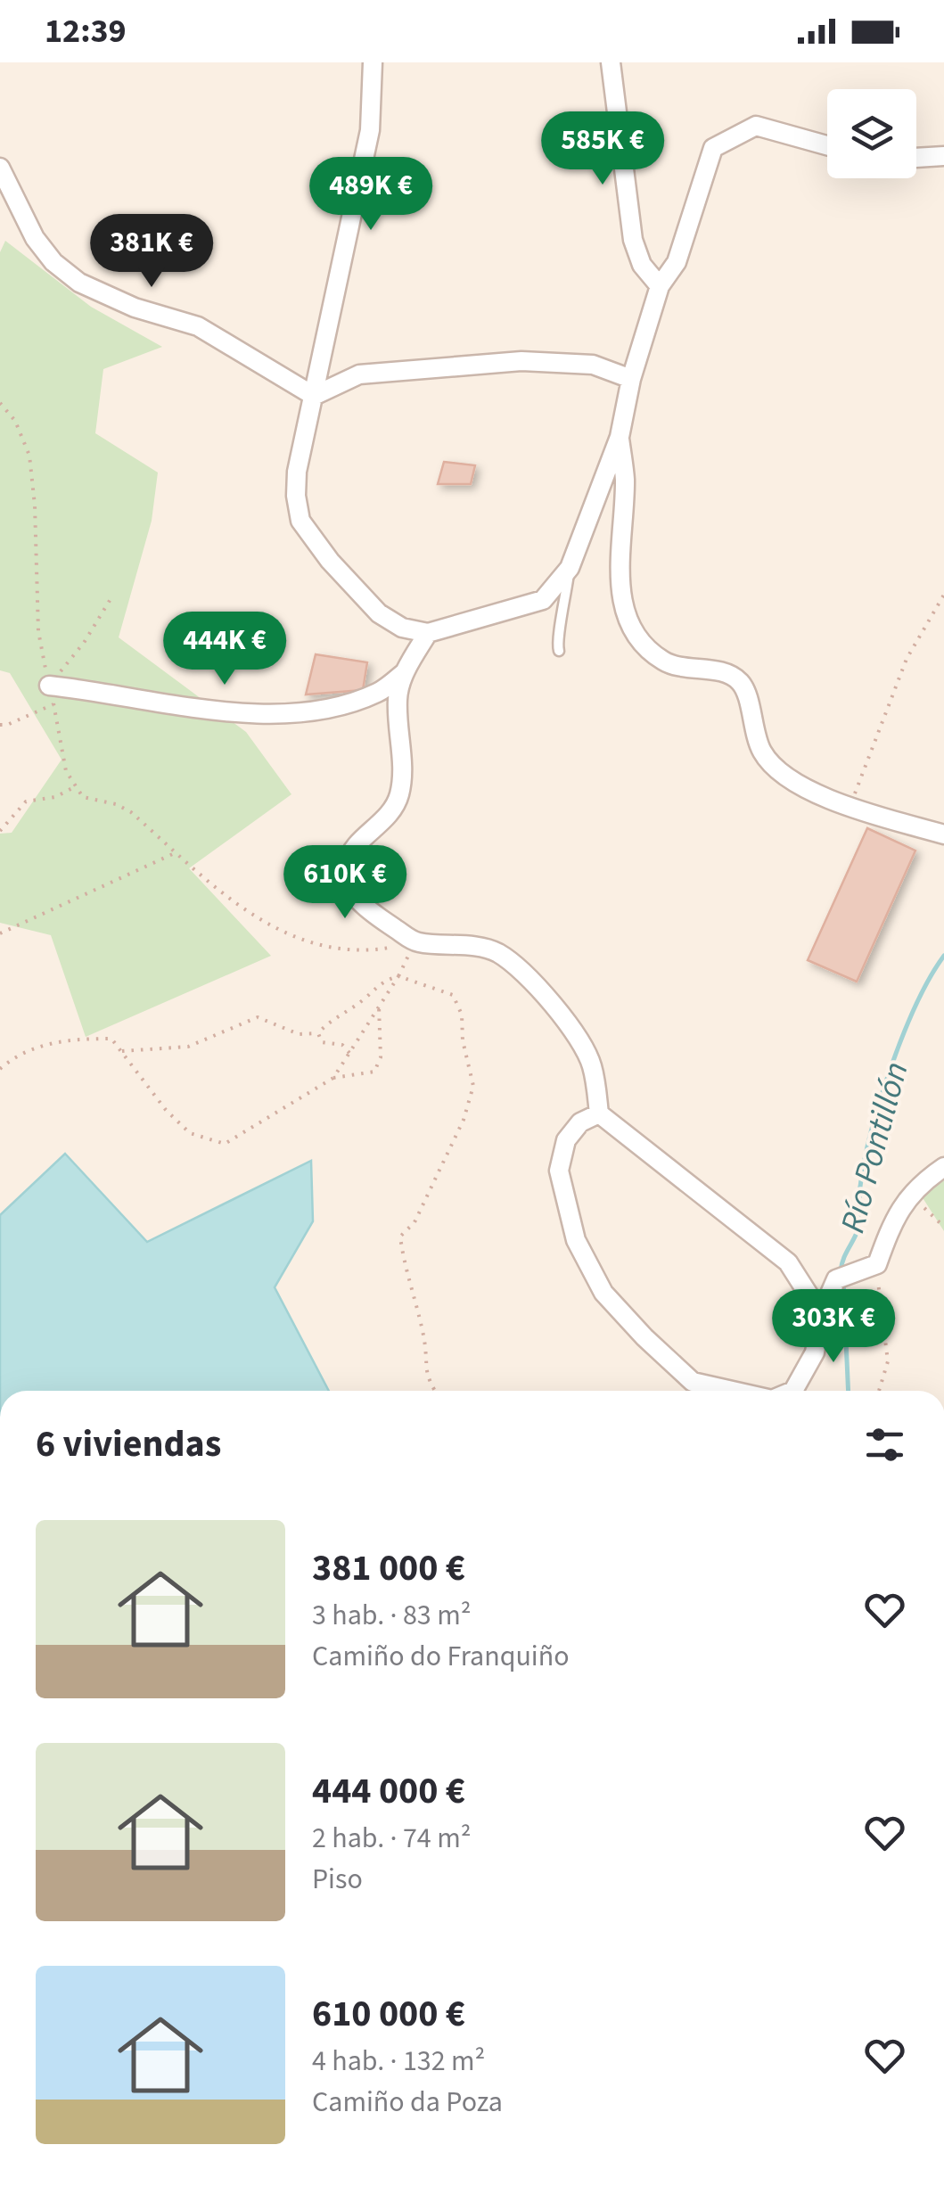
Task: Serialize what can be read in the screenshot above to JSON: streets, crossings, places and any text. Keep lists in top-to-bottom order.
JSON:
{
  "water": ["Río Pontillón"],
  "page": {
    "status": "12:39",
    "price": [
      "585K €",
      "489K €",
      "381K €",
      "444K €",
      "610K €",
      "303K €"
    ],
    "heading": "6 viviendas",
    "list": [
      {
        "name": "381 000 €",
        "note": "3 hab. · 83 m² · Camiño do Franquiño"
      },
      {
        "name": "444 000 €",
        "note": "2 hab. · 74 m² · Piso"
      },
      {
        "name": "610 000 €",
        "note": "4 hab. · 132 m² · Camiño da Poza"
      }
    ]
  }
}
